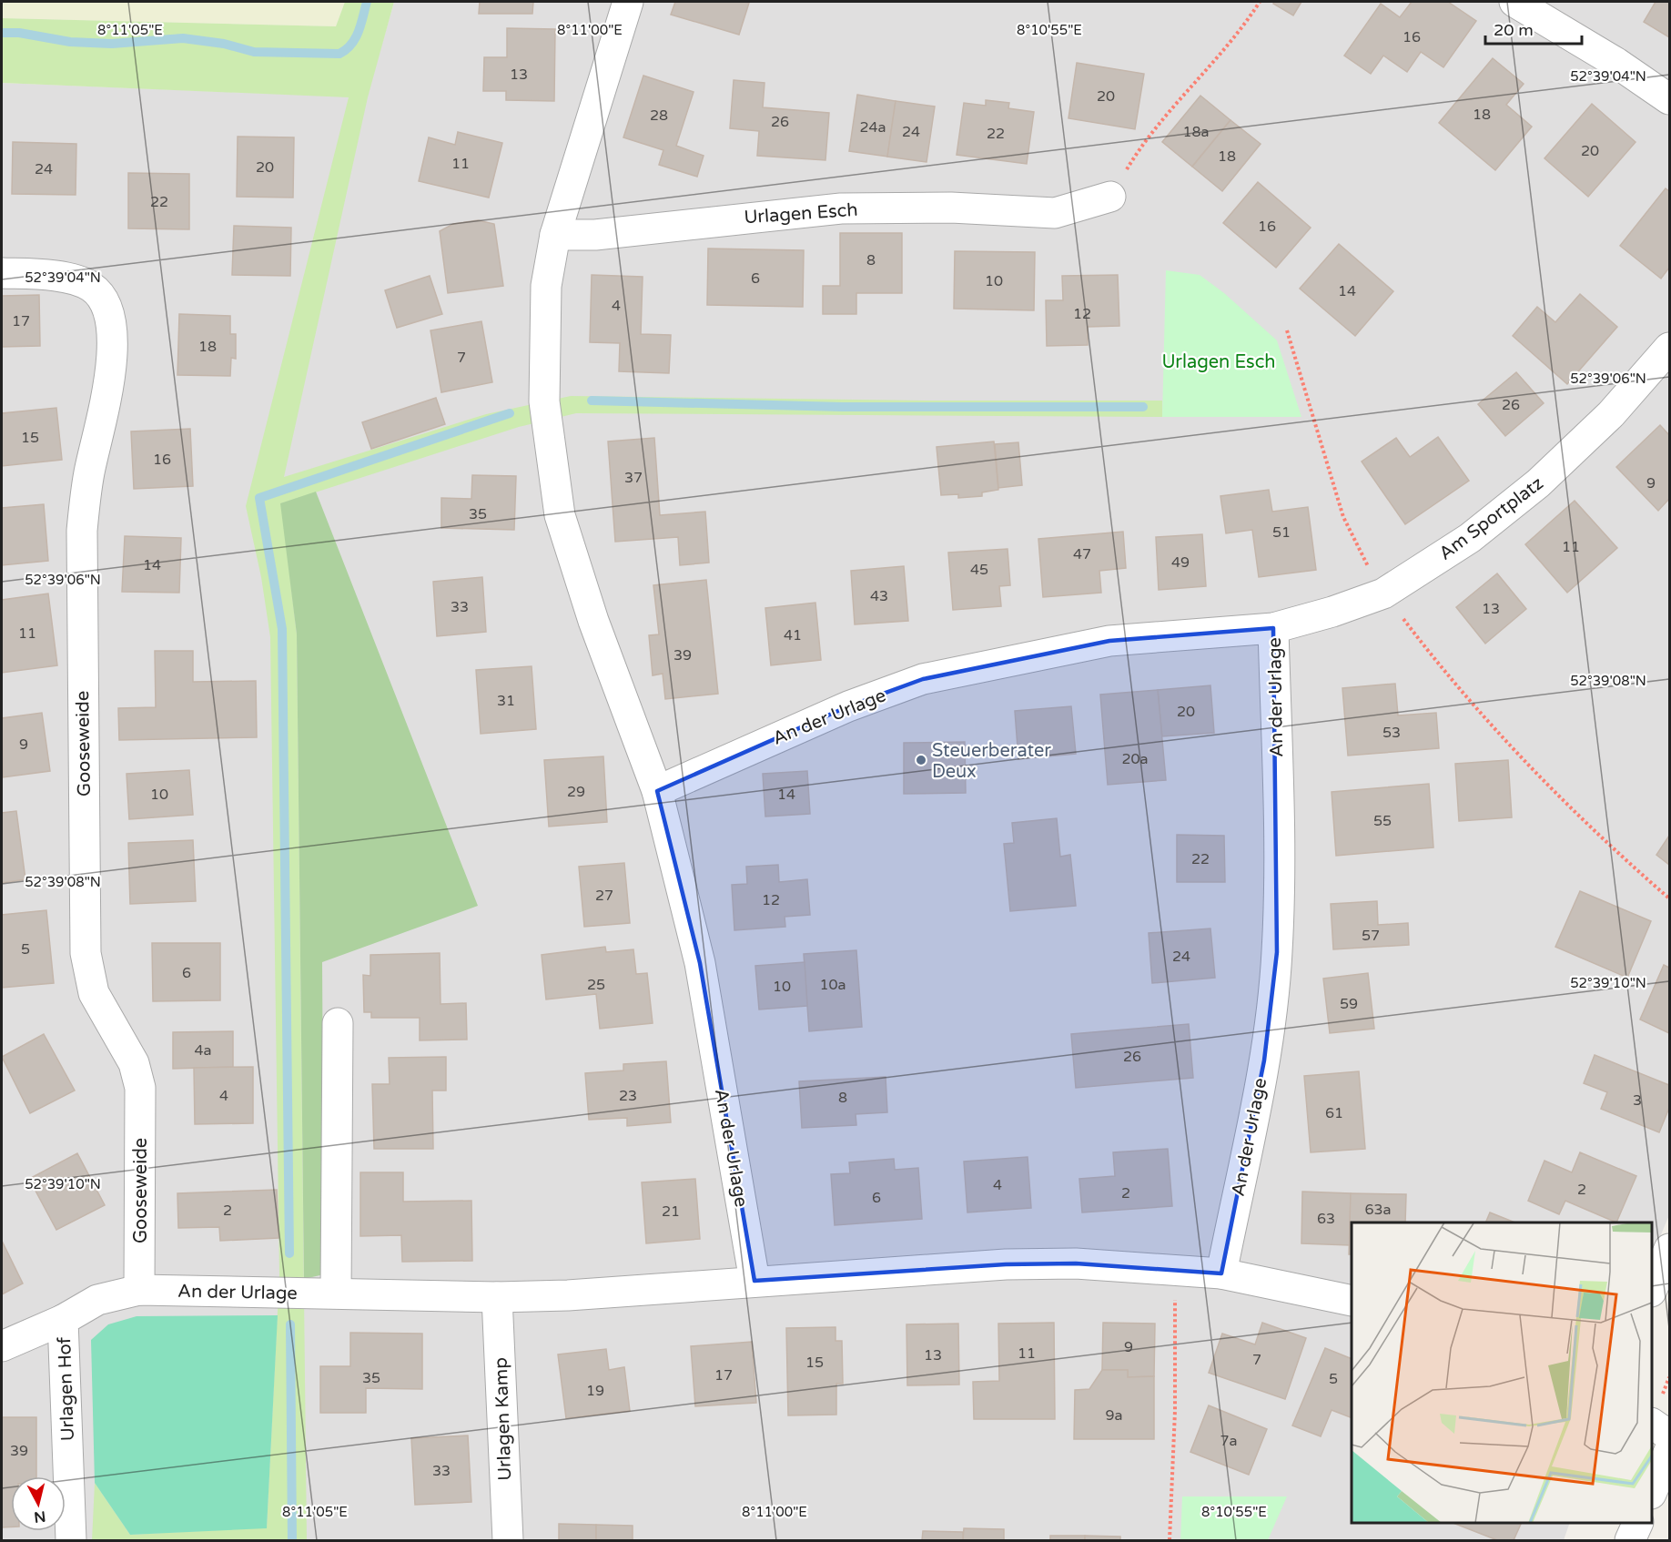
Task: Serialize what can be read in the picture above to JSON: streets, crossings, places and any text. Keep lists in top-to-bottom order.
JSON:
{
  "streets": {
    "street": [
      "Urlagen Esch",
      "Am Sportplatz",
      "An der Urlage",
      "Gooseweide",
      "Urlagen Hof",
      "Urlagen Kamp"
    ]
  },
  "crossings": [
    ["Urlagen Esch", "An der Urlage"],
    ["Am Sportplatz", "An der Urlage"],
    ["An der Urlage", "Gooseweide"],
    ["An der Urlage", "Urlagen Hof"],
    ["An der Urlage", "Urlagen Kamp"],
    ["Gooseweide", "Urlagen Hof"]
  ],
  "parks": ["Urlagen Esch"],
  "places": ["Steuerberater Deux"],
  "house_numbers": [
    "16",
    "13",
    "20",
    "18",
    "28",
    "26",
    "24a",
    "24",
    "18a",
    "22",
    "20",
    "18",
    "11",
    "20",
    "24",
    "22",
    "16",
    "8",
    "6",
    "10",
    "14",
    "4",
    "12",
    "17",
    "18",
    "7",
    "26",
    "15",
    "16",
    "37",
    "9",
    "35",
    "51",
    "11",
    "47",
    "49",
    "14",
    "45",
    "43",
    "33",
    "13",
    "11",
    "41",
    "39",
    "31",
    "20",
    "53",
    "9",
    "20a",
    "29",
    "10",
    "14",
    "55",
    "22",
    "27",
    "12",
    "57",
    "5",
    "24",
    "6",
    "25",
    "10a",
    "10",
    "59",
    "4a",
    "26",
    "4",
    "23",
    "8",
    "3",
    "61",
    "4",
    "2",
    "2",
    "6",
    "63a",
    "2",
    "21",
    "63",
    "9",
    "11",
    "13",
    "7",
    "15",
    "17",
    "35",
    "5",
    "19",
    "9a",
    "7a",
    "39",
    "33"
  ],
  "scale_bar": "20 m",
  "north": "bottom",
  "coordinates": [
    "8°11'05\"E",
    "8°11'00\"E",
    "8°10'55\"E",
    "52°39'04\"N",
    "52°39'06\"N",
    "52°39'08\"N",
    "52°39'10\"N"
  ]
}
